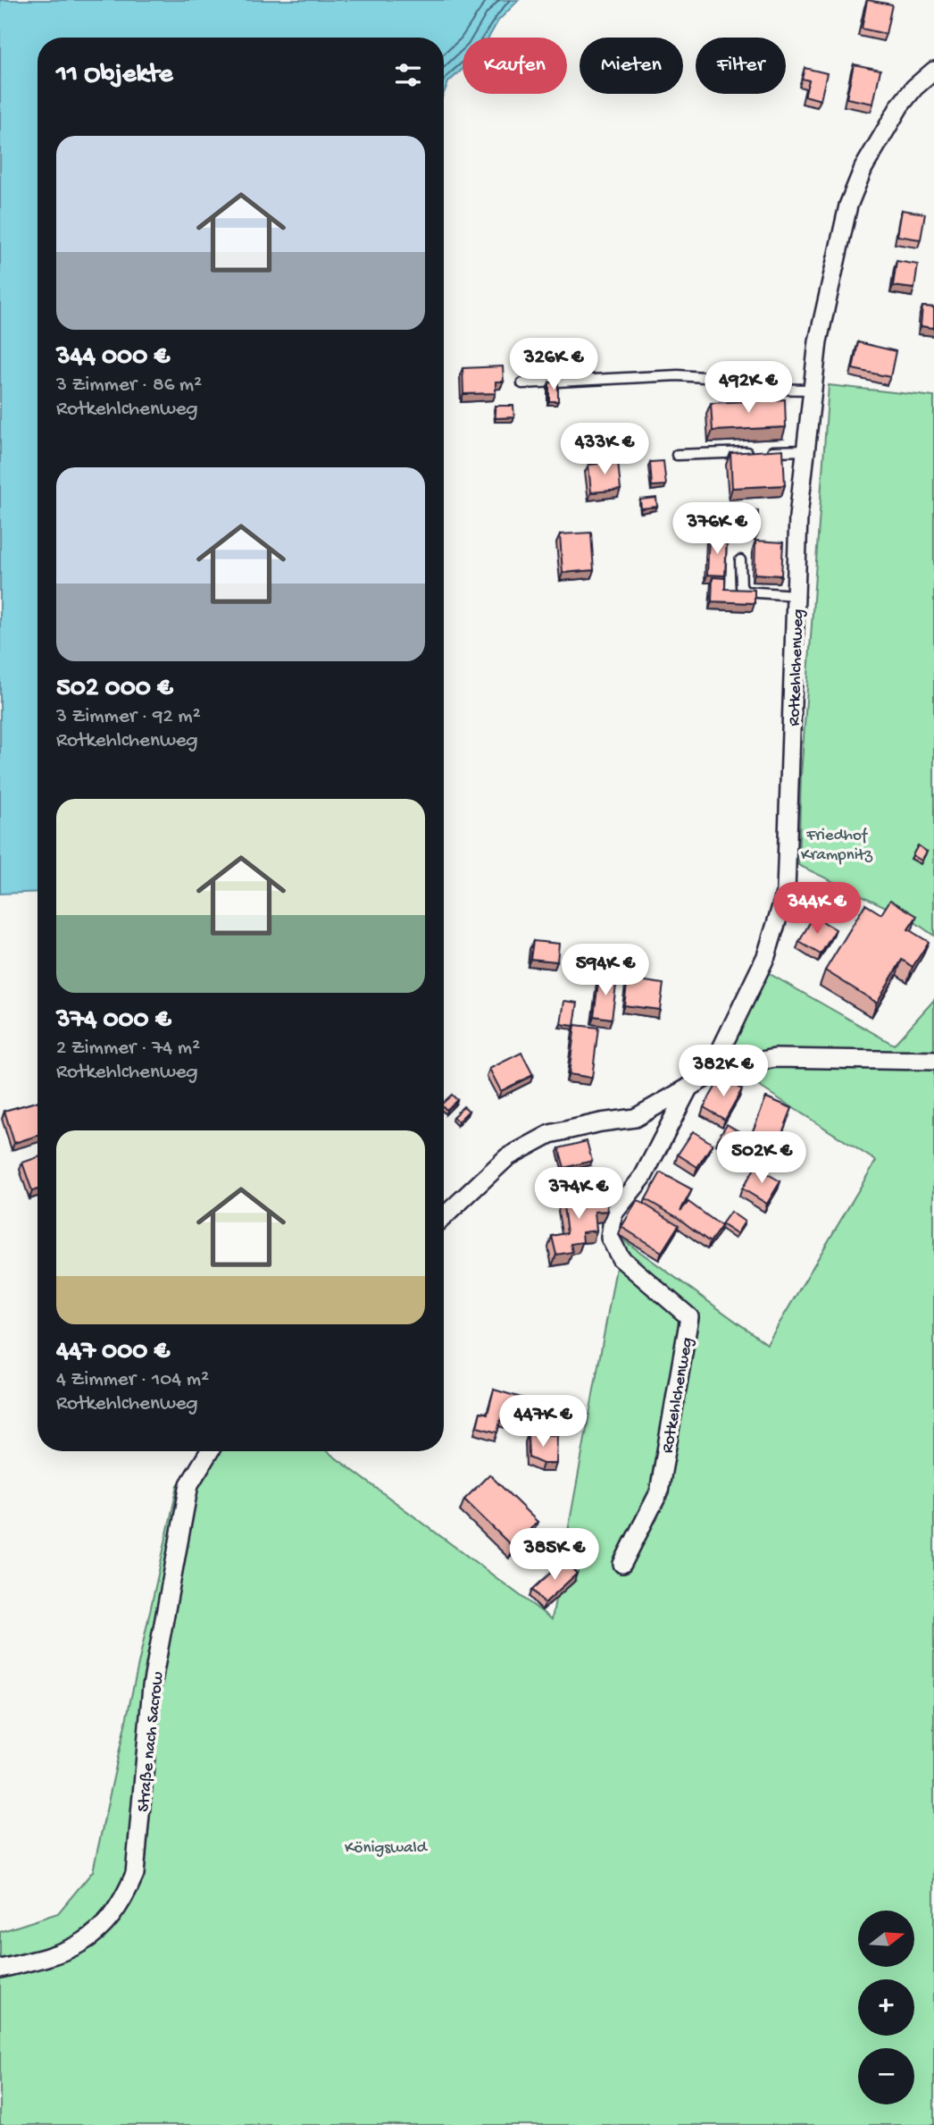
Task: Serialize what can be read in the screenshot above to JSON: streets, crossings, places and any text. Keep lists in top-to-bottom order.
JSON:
{
  "streets": {
    "street": ["Rotkehlchenweg", "Straße nach Sacrow"]
  },
  "parks": ["Friedhof Krampnitz", "Königswald"],
  "north": "right",
  "page": {
    "chip": ["Kaufen", "Mieten", "Filter"],
    "heading": "11 Objekte",
    "list": [
      {
        "name": "344 000 €",
        "note": "3 Zimmer · 86 m² · Rotkehlchenweg"
      },
      {
        "name": "502 000 €",
        "note": "3 Zimmer · 92 m² · Rotkehlchenweg"
      },
      {
        "name": "374 000 €",
        "note": "2 Zimmer · 74 m² · Rotkehlchenweg"
      },
      {
        "name": "447 000 €",
        "note": "4 Zimmer · 104 m² · Rotkehlchenweg"
      }
    ],
    "price": [
      "326K €",
      "492K €",
      "433K €",
      "376K €",
      "344K €",
      "594K €",
      "382K €",
      "502K €",
      "374K €",
      "447K €",
      "385K €"
    ],
    "map_buttons": ["+", "−"]
  }
}
